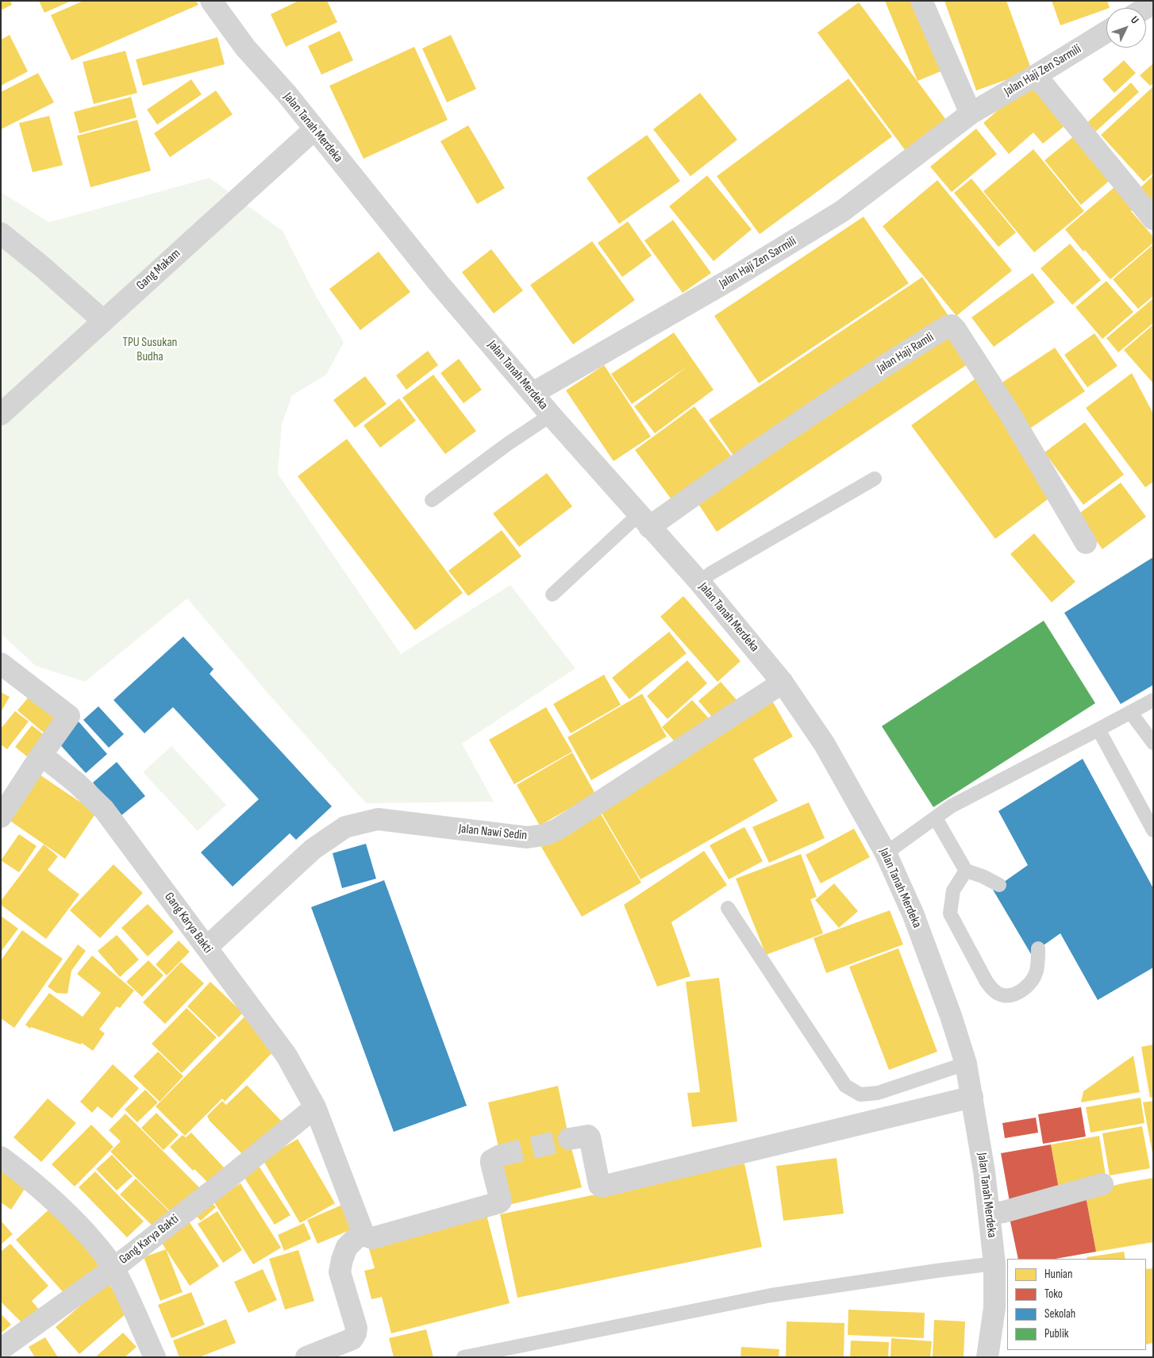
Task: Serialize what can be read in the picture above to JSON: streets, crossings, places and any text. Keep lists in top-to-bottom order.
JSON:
{
  "streets": {
    "street": [
      "Jalan Haji Zen Sarmili",
      "Jalan Tanah Merdeka",
      "Gang Makam",
      "Jalan Haji Ramli",
      "Jalan Nawi Sedin",
      "Gang Karya Bakti"
    ]
  },
  "crossings": [
    ["Jalan Haji Zen Sarmili", "Jalan Tanah Merdeka"],
    ["Jalan Tanah Merdeka", "Gang Makam"],
    ["Jalan Tanah Merdeka", "Jalan Haji Ramli"],
    ["Jalan Tanah Merdeka", "Jalan Nawi Sedin"],
    ["Jalan Nawi Sedin", "Gang Karya Bakti"]
  ],
  "parks": ["TPU Susukan Budha"],
  "legend": [
    "Hunian",
    "Toko",
    "Sekolah",
    "Publik"
  ],
  "north": "top right"
}
